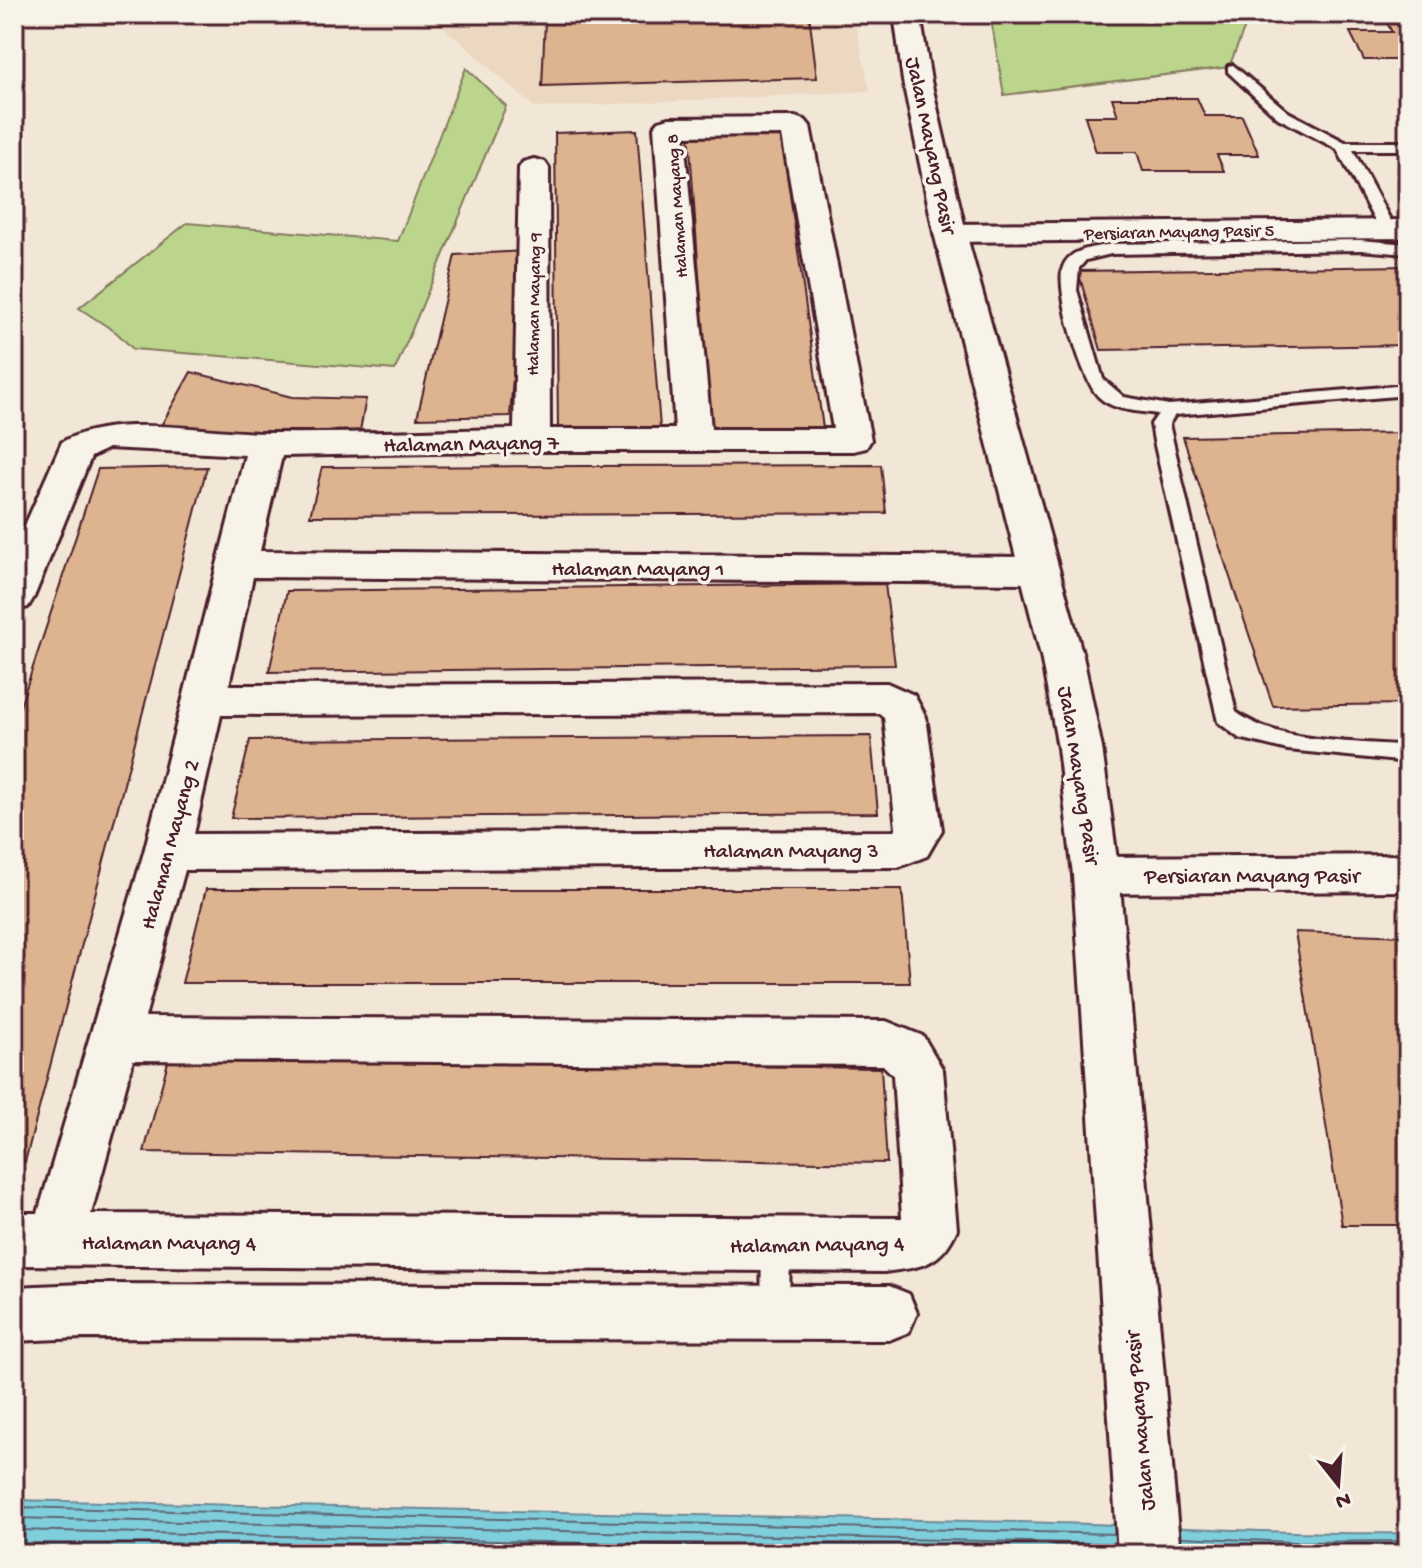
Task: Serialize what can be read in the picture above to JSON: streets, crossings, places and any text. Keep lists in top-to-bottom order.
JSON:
{
  "streets": {
    "street": [
      "Jalan Mayang Pasir",
      "Halaman Mayang 8",
      "Persiaran Mayang Pasir 5",
      "Halaman Mayang 9",
      "Halaman Mayang 7",
      "Halaman Mayang 1",
      "Halaman Mayang 2",
      "Halaman Mayang 3",
      "Persiaran Mayang Pasir",
      "Halaman Mayang 4"
    ]
  },
  "crossings": [
    ["Jalan Mayang Pasir", "Persiaran Mayang Pasir 5"],
    ["Jalan Mayang Pasir", "Halaman Mayang 1"],
    ["Jalan Mayang Pasir", "Persiaran Mayang Pasir"],
    ["Halaman Mayang 8", "Halaman Mayang 7"],
    ["Halaman Mayang 9", "Halaman Mayang 7"],
    ["Halaman Mayang 7", "Halaman Mayang 2"],
    ["Halaman Mayang 1", "Halaman Mayang 2"],
    ["Halaman Mayang 2", "Halaman Mayang 3"],
    ["Halaman Mayang 2", "Halaman Mayang 4"]
  ],
  "north": "bottom"
}
